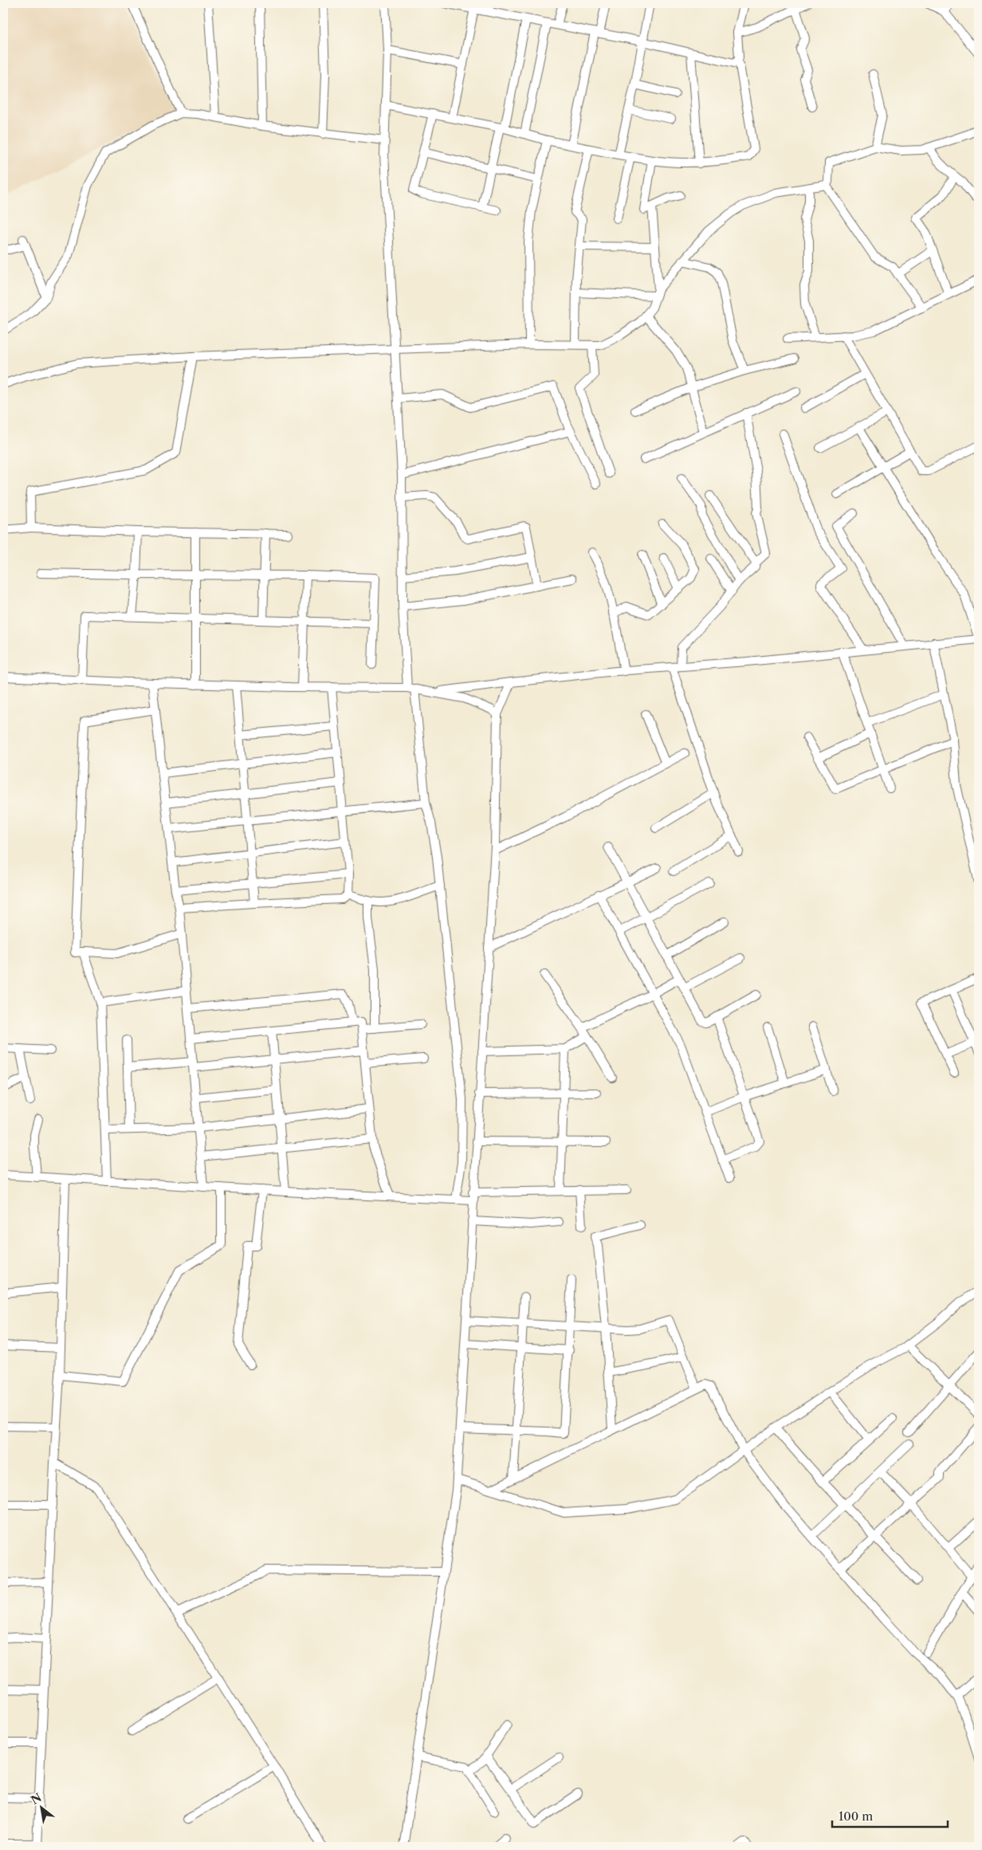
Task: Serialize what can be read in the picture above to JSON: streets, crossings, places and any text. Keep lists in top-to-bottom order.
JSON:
{
  "scale_bar": "100 m",
  "north": "top left"
}
